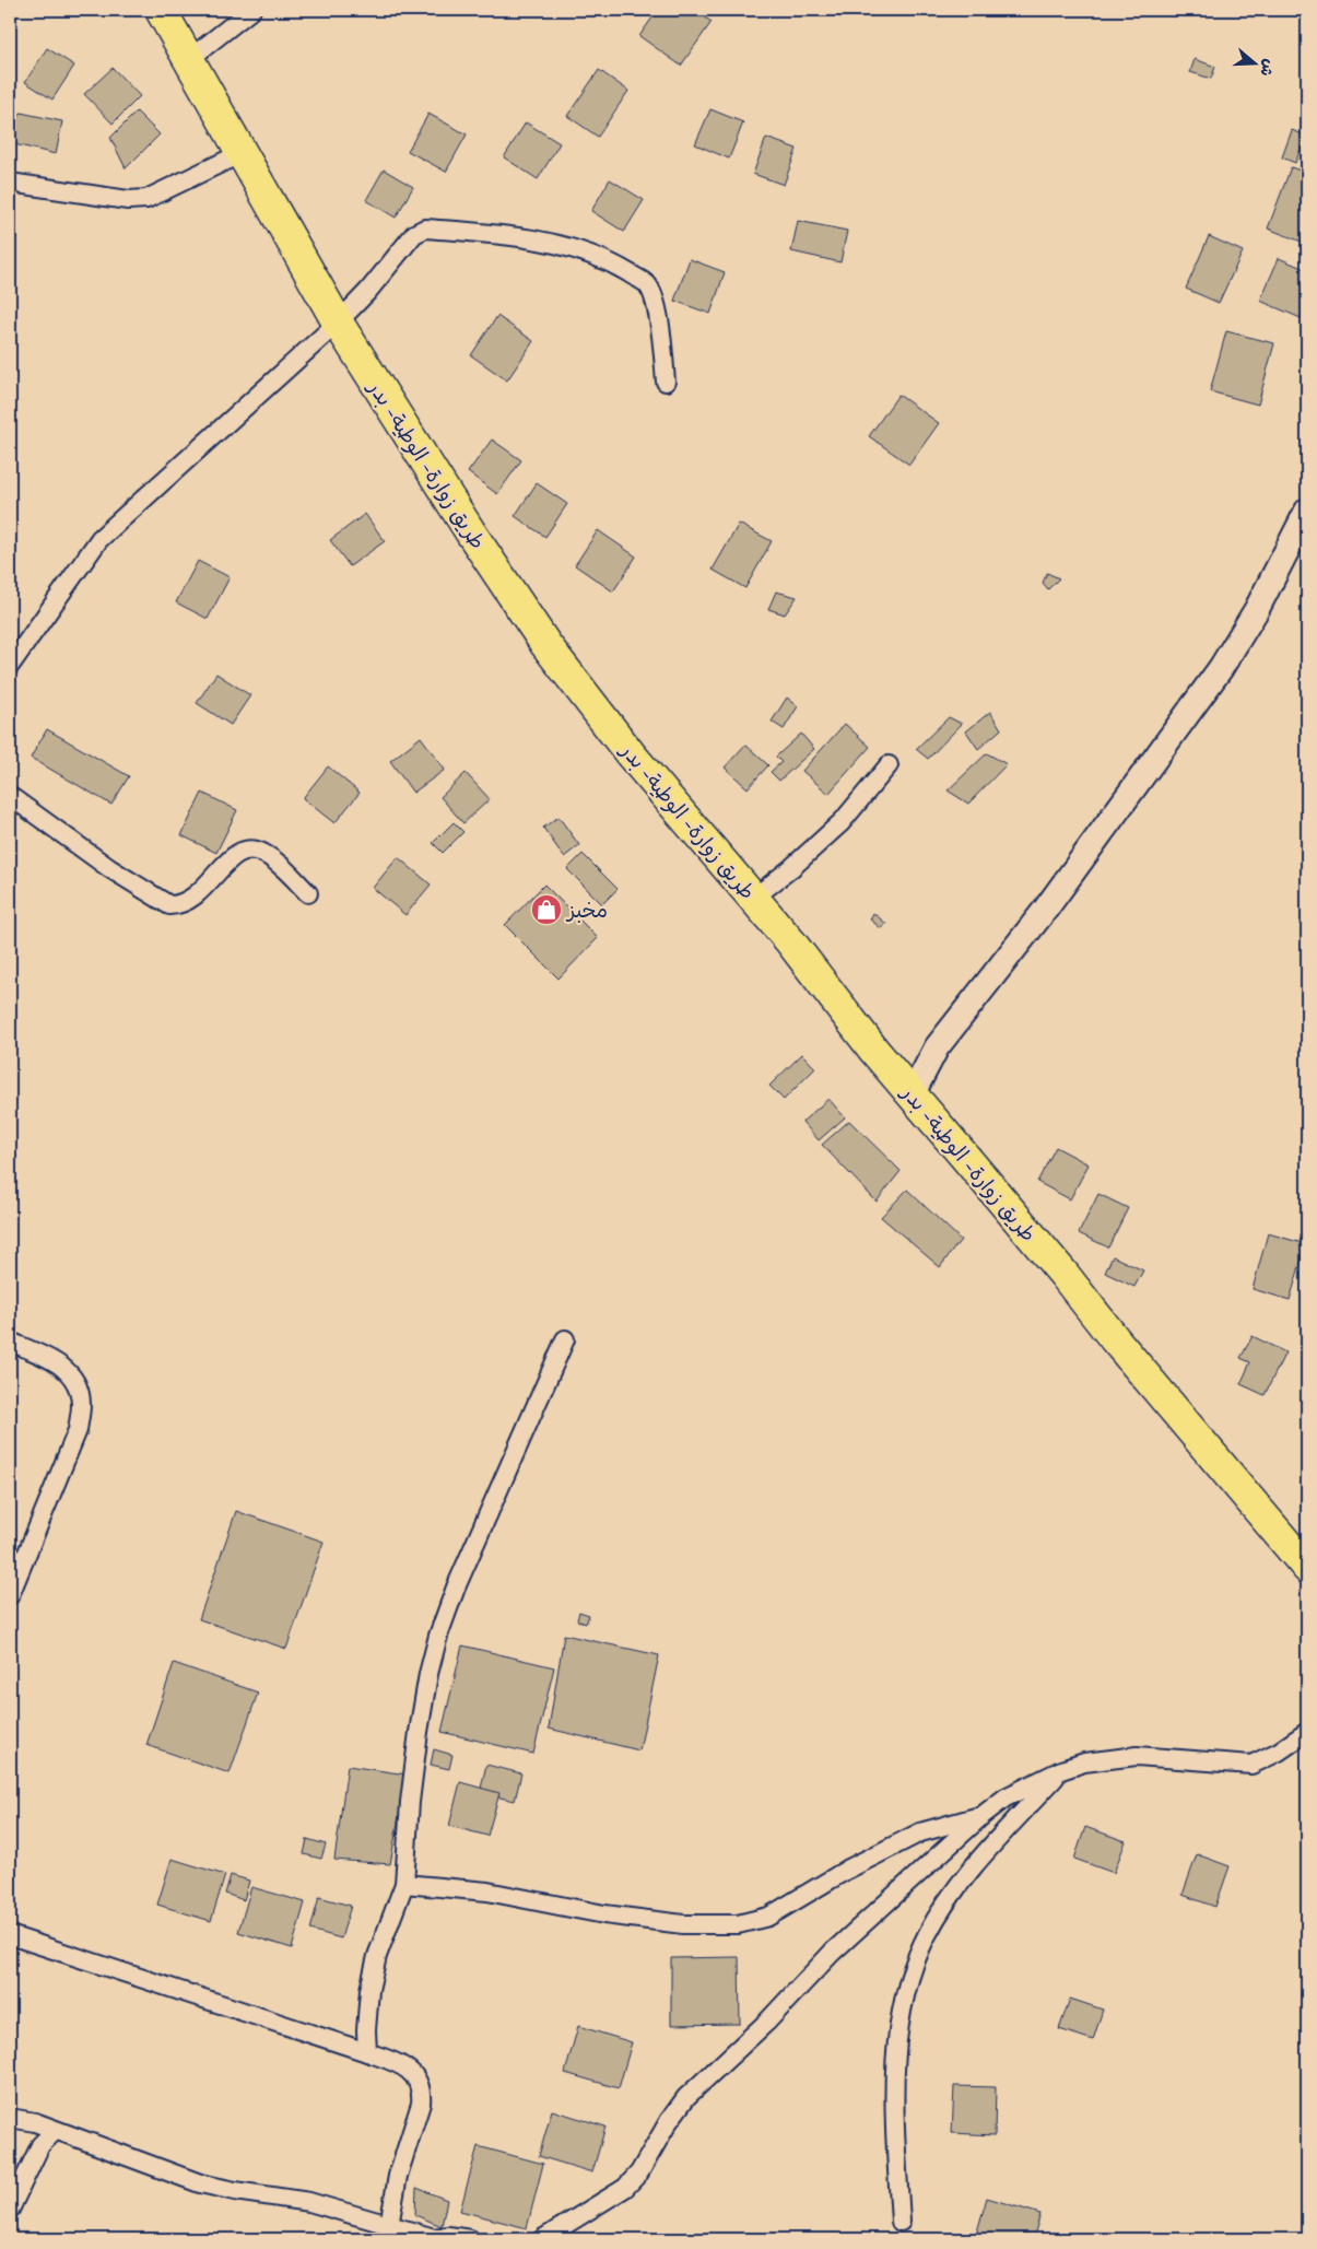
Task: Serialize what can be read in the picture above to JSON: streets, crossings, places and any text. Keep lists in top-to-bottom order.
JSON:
{
  "streets": {
    "highway": ["طريق زوارة- الوطية- بدر"]
  },
  "places": {
    "shop": ["مخبز"]
  },
  "north": "right"
}
